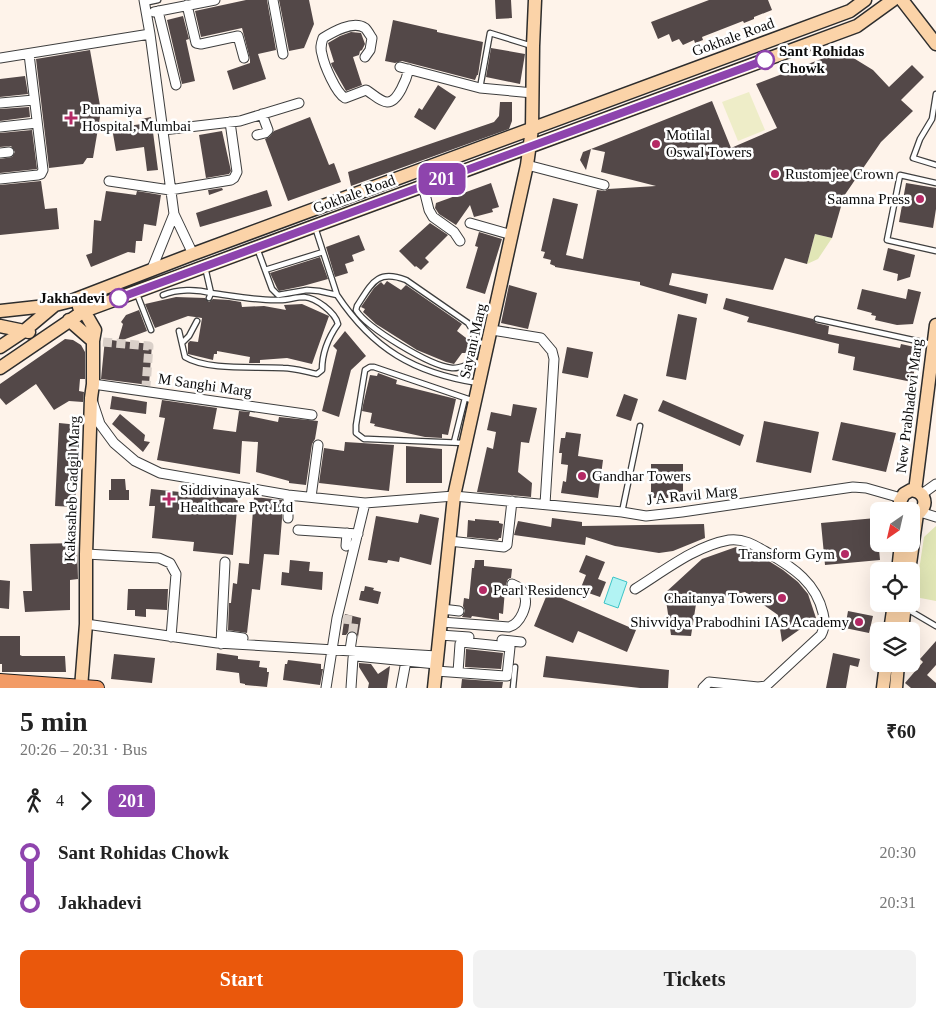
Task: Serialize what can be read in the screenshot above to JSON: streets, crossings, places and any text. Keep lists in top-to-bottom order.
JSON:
{
  "streets": {
    "main road": [
      "Gokhale Road",
      "Sayani Marg",
      "New Prabhadevi Marg",
      "Kakasaheb Gadgil Marg"
    ],
    "street": ["M Sanghi Marg", "J A Ravil Marg"]
  },
  "crossings": [
    ["Gokhale Road", "Sayani Marg"],
    ["Gokhale Road", "Kakasaheb Gadgil Marg"],
    ["Sayani Marg", "J A Ravil Marg"],
    ["M Sanghi Marg", "Kakasaheb Gadgil Marg"],
    ["New Prabhadevi Marg", "J A Ravil Marg"],
    ["Kakasaheb Gadgil Marg", "J A Ravil Marg"]
  ],
  "places": {
    "other": [
      "Sant Rohidas Chowk",
      "Motilal Oswal Towers",
      "Rustomjee Crown",
      "Saamna Press",
      "Jakhadevi",
      "Gandhar Towers",
      "Transform Gym",
      "Pearl Residency",
      "Chaitanya Towers",
      "Shivvidya Prabodhini IAS Academy"
    ],
    "health": ["Punamiya Hospital, Mumbai", "Siddivinayak Healthcare Pvt Ltd"]
  },
  "lines": ["bus line 201"],
  "north": "bottom left",
  "page": {
    "on_map": "201",
    "heading": ["5 min", "20:26 – 20:31 · Bus", "₹60"],
    "legs": ["4", "201"],
    "list": [
      {
        "name": "Sant Rohidas Chowk",
        "value": "20:30"
      },
      {
        "name": "Jakhadevi",
        "value": "20:31"
      }
    ],
    "buttons": ["Start", "Tickets"]
  }
}
